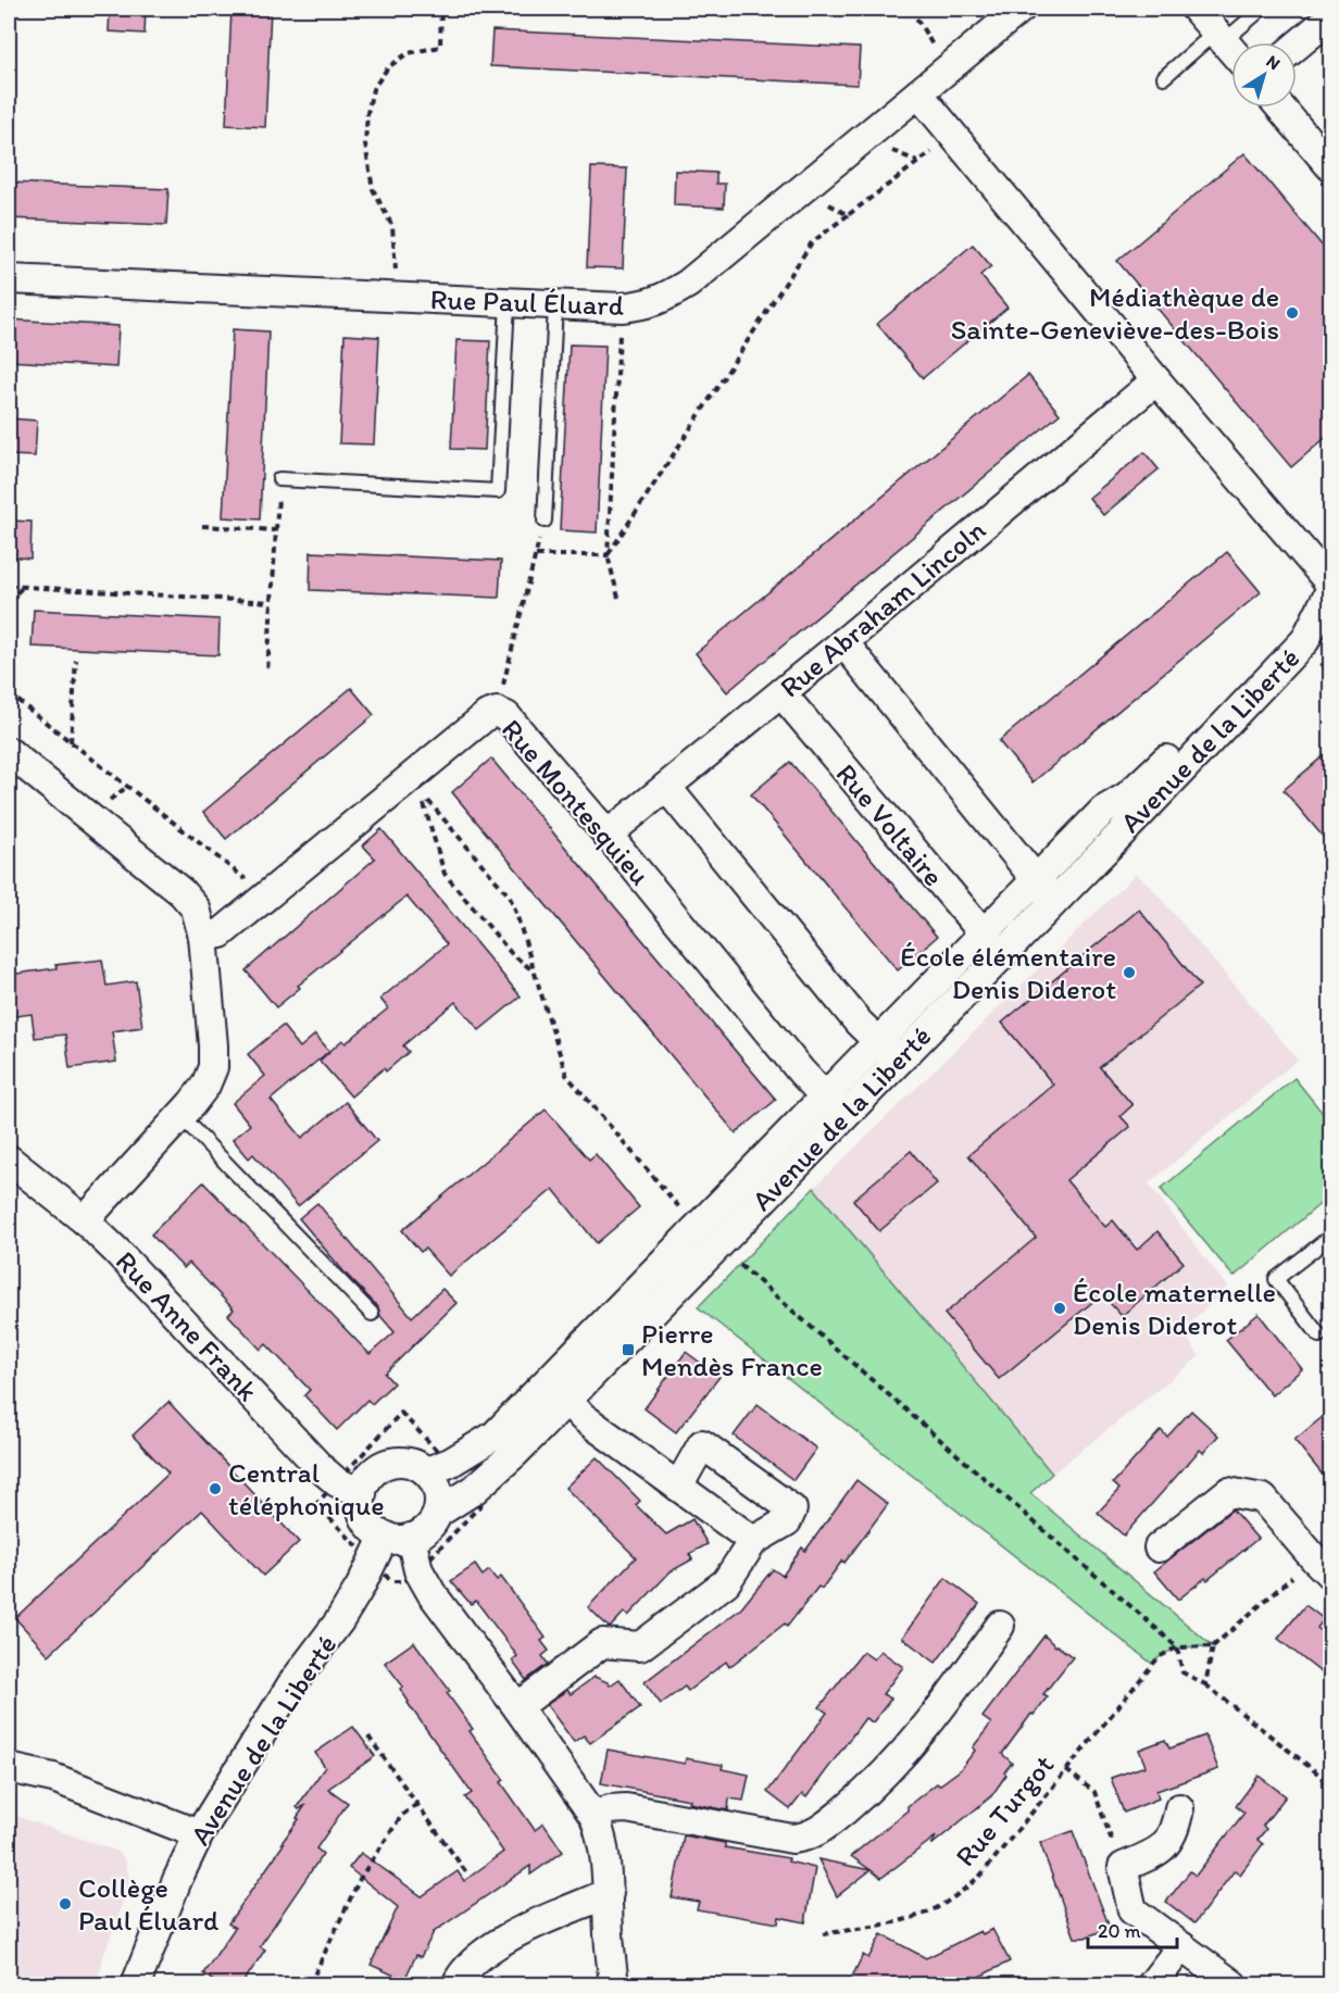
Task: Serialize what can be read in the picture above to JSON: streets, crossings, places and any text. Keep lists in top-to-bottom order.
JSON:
{
  "streets": {
    "street": [
      "Rue Paul Éluard",
      "Rue Abraham Lincoln",
      "Avenue de la Liberté",
      "Rue Montesquieu",
      "Rue Voltaire",
      "Rue Anne Frank"
    ],
    "path": ["Rue Turgot"]
  },
  "crossings": [
    ["Rue Abraham Lincoln", "Rue Montesquieu"],
    ["Rue Abraham Lincoln", "Rue Voltaire"],
    ["Avenue de la Liberté", "Rue Montesquieu"],
    ["Avenue de la Liberté", "Rue Voltaire"],
    ["Avenue de la Liberté", "Rue Anne Frank"]
  ],
  "places": {
    "other": [
      "Médiathèque de Sainte-Geneviève-des-Bois",
      "École élémentaire Denis Diderot",
      "École maternelle Denis Diderot",
      "Central téléphonique",
      "Collège Paul Éluard"
    ],
    "transit": ["Pierre Mendès France"]
  },
  "scale_bar": "20 m",
  "north": "top right"
}
